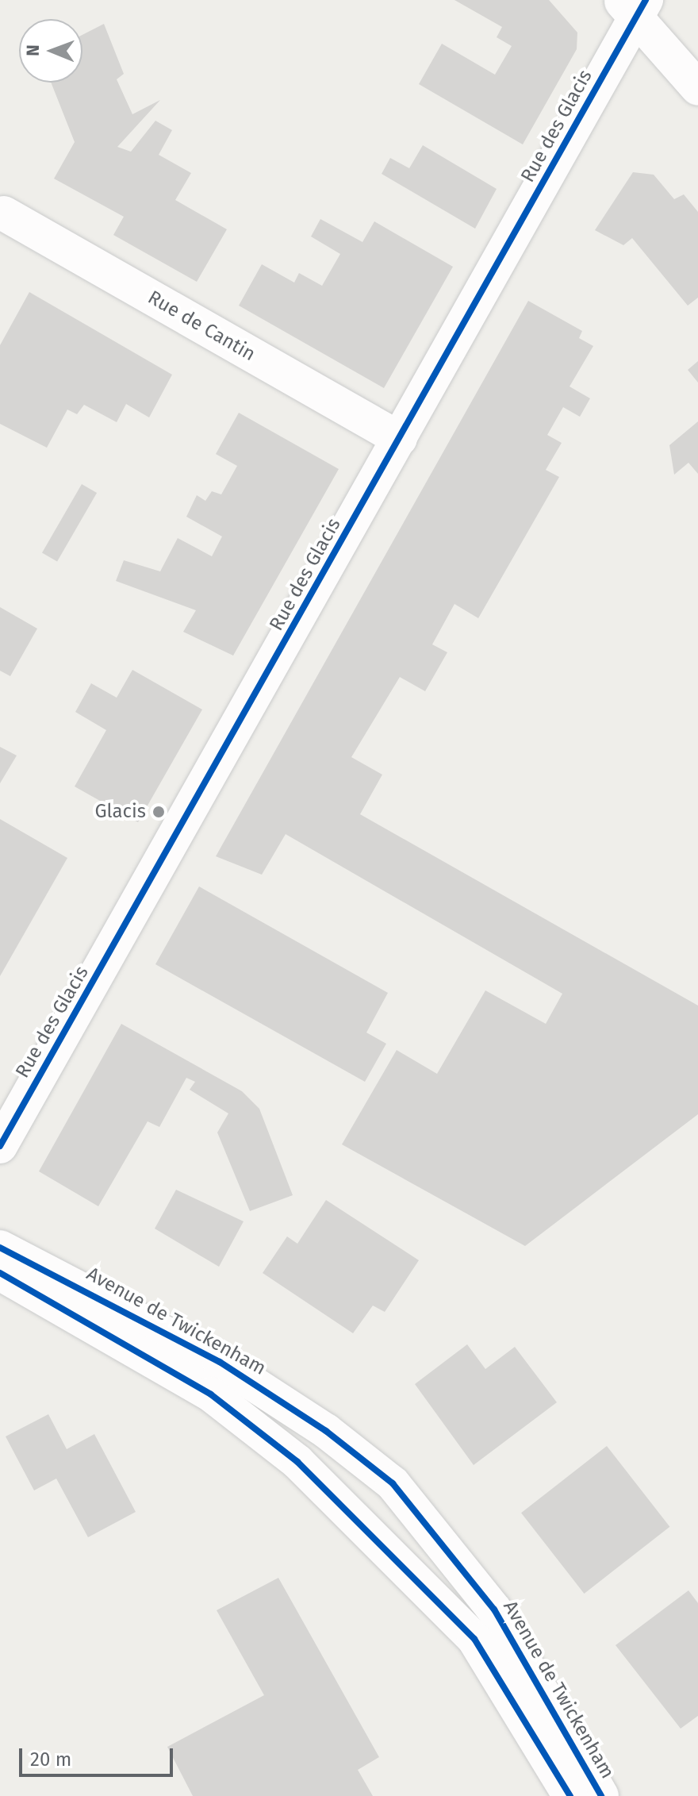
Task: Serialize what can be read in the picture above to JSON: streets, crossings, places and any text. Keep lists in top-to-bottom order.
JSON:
{
  "streets": {
    "street": ["Rue des Glacis", "Rue de Cantin", "Avenue de Twickenham"]
  },
  "crossings": [
    ["Rue des Glacis", "Rue de Cantin"]
  ],
  "places": ["Glacis"],
  "scale_bar": "20 m",
  "north": "left"
}
